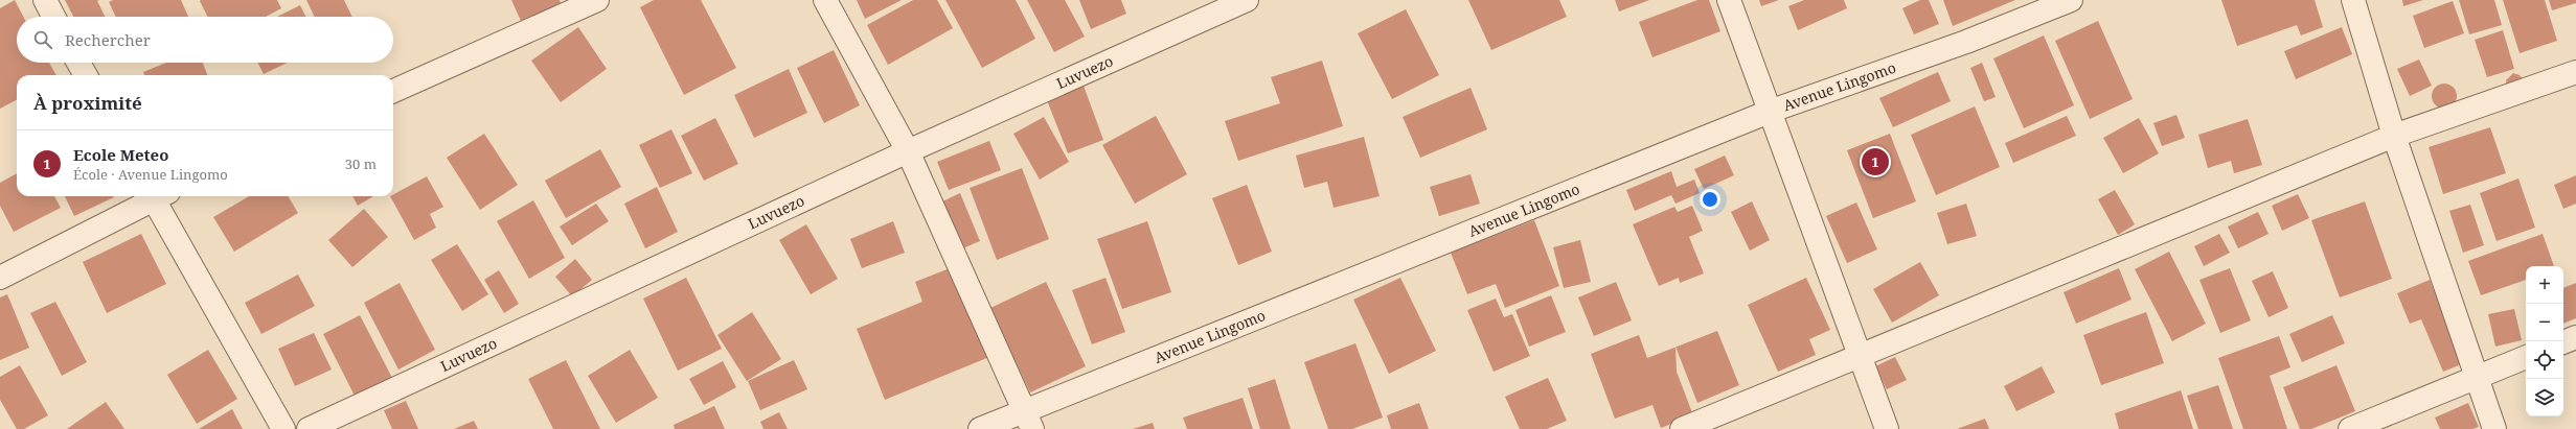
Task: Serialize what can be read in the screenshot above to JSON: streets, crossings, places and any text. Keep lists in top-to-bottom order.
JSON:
{
  "streets": {
    "street": ["Luvuezo", "Avenue Lingomo"]
  },
  "page": {
    "search": "Rechercher",
    "heading": "À proximité",
    "list": [
      {
        "mark": "1",
        "name": "Ecole Meteo",
        "note": "École · Avenue Lingomo",
        "value": "30 m"
      }
    ],
    "pins": "1",
    "map_buttons": ["+", "−"]
  }
}
